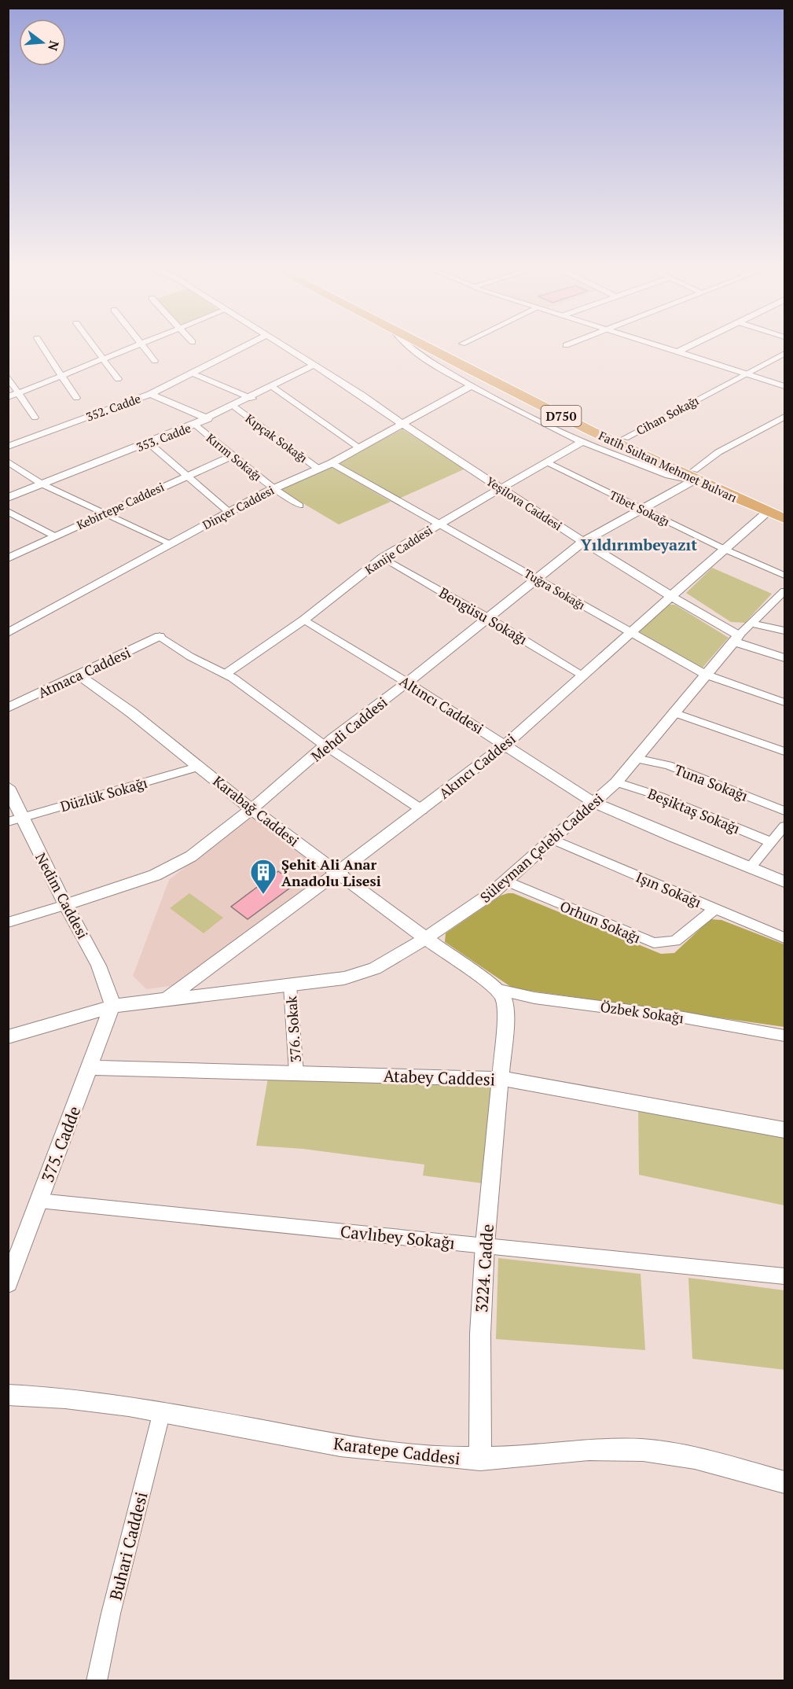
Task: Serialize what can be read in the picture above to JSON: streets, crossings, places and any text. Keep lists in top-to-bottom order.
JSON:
{
  "streets": {
    "highway": ["D750", "Fatih Sultan Mehmet Bulvarı"],
    "street": [
      "352. Cadde",
      "Cihan Sokağı",
      "353. Cadde",
      "Kıpçak Sokağı",
      "Kırım Sokağı",
      "Yeşilova Caddesi",
      "Kebirtepe Caddesi",
      "Dinçer Caddesi",
      "Tibet Sokağı",
      "Kanije Caddesi",
      "Tuğra Sokağı",
      "Bengüsu Sokağı",
      "Atmaca Caddesi",
      "Altıncı Caddesi",
      "Mehdi Caddesi",
      "Akıncı Caddesi",
      "Tuna Sokağı",
      "Düzlük Sokağı",
      "Karabağ Caddesi",
      "Beşiktaş Sokağı",
      "Süleyman Çelebi Caddesi",
      "Işın Sokağı",
      "Nedim Caddesi",
      "Orhun Sokağı",
      "Özbek Sokağı",
      "376. Sokak",
      "Atabey Caddesi",
      "375. Cadde",
      "Cavlıbey Sokağı",
      "3224. Cadde",
      "Karatepe Caddesi",
      "Buhari Caddesi"
    ]
  },
  "crossings": [
    ["Cihan Sokağı", "Fatih Sultan Mehmet Bulvarı"],
    ["353. Cadde", "Kıpçak Sokağı"],
    ["353. Cadde", "Kırım Sokağı"],
    ["353. Cadde", "Yeşilova Caddesi"],
    ["Kıpçak Sokağı", "Dinçer Caddesi"],
    ["Kırım Sokağı", "Kebirtepe Caddesi"],
    ["Kırım Sokağı", "Dinçer Caddesi"],
    ["Fatih Sultan Mehmet Bulvarı", "Mehdi Caddesi"],
    ["Fatih Sultan Mehmet Bulvarı", "Akıncı Caddesi"],
    ["Yeşilova Caddesi", "Dinçer Caddesi"],
    ["Yeşilova Caddesi", "Kanije Caddesi"],
    ["Yeşilova Caddesi", "Mehdi Caddesi"],
    ["Yeşilova Caddesi", "Akıncı Caddesi"],
    ["Yeşilova Caddesi", "Süleyman Çelebi Caddesi"],
    ["Dinçer Caddesi", "Tuğra Sokağı"],
    ["Tibet Sokağı", "Kanije Caddesi"],
    ["Tibet Sokağı", "Mehdi Caddesi"],
    ["Tibet Sokağı", "Akıncı Caddesi"],
    ["Kanije Caddesi", "Tuğra Sokağı"],
    ["Kanije Caddesi", "Bengüsu Sokağı"],
    ["Kanije Caddesi", "Altıncı Caddesi"],
    ["Tuğra Sokağı", "Mehdi Caddesi"],
    ["Tuğra Sokağı", "Akıncı Caddesi"],
    ["Tuğra Sokağı", "Süleyman Çelebi Caddesi"],
    ["Bengüsu Sokağı", "Mehdi Caddesi"],
    ["Bengüsu Sokağı", "Akıncı Caddesi"],
    ["Atmaca Caddesi", "Karabağ Caddesi"],
    ["Altıncı Caddesi", "Mehdi Caddesi"],
    ["Altıncı Caddesi", "Akıncı Caddesi"],
    ["Altıncı Caddesi", "Süleyman Çelebi Caddesi"],
    ["Mehdi Caddesi", "Karabağ Caddesi"],
    ["Mehdi Caddesi", "Nedim Caddesi"],
    ["Akıncı Caddesi", "Karabağ Caddesi"],
    ["Akıncı Caddesi", "Süleyman Çelebi Caddesi"],
    ["Tuna Sokağı", "Süleyman Çelebi Caddesi"],
    ["Düzlük Sokağı", "Karabağ Caddesi"],
    ["Düzlük Sokağı", "Nedim Caddesi"],
    ["Karabağ Caddesi", "Süleyman Çelebi Caddesi"],
    ["Karabağ Caddesi", "Özbek Sokağı"],
    ["Beşiktaş Sokağı", "Süleyman Çelebi Caddesi"],
    ["Süleyman Çelebi Caddesi", "Işın Sokağı"],
    ["Süleyman Çelebi Caddesi", "Nedim Caddesi"],
    ["Süleyman Çelebi Caddesi", "Orhun Sokağı"],
    ["Süleyman Çelebi Caddesi", "376. Sokak"],
    ["Süleyman Çelebi Caddesi", "375. Cadde"],
    ["Işın Sokağı", "Orhun Sokağı"],
    ["Nedim Caddesi", "375. Cadde"],
    ["376. Sokak", "Atabey Caddesi"],
    ["Atabey Caddesi", "375. Cadde"],
    ["Atabey Caddesi", "3224. Cadde"],
    ["375. Cadde", "Cavlıbey Sokağı"],
    ["Cavlıbey Sokağı", "3224. Cadde"],
    ["3224. Cadde", "Karatepe Caddesi"],
    ["Karatepe Caddesi", "Buhari Caddesi"]
  ],
  "districts": ["Yıldırımbeyazıt"],
  "places": {
    "building": ["Şehit Ali Anar Anadolu Lisesi"]
  },
  "north": "right"
}
